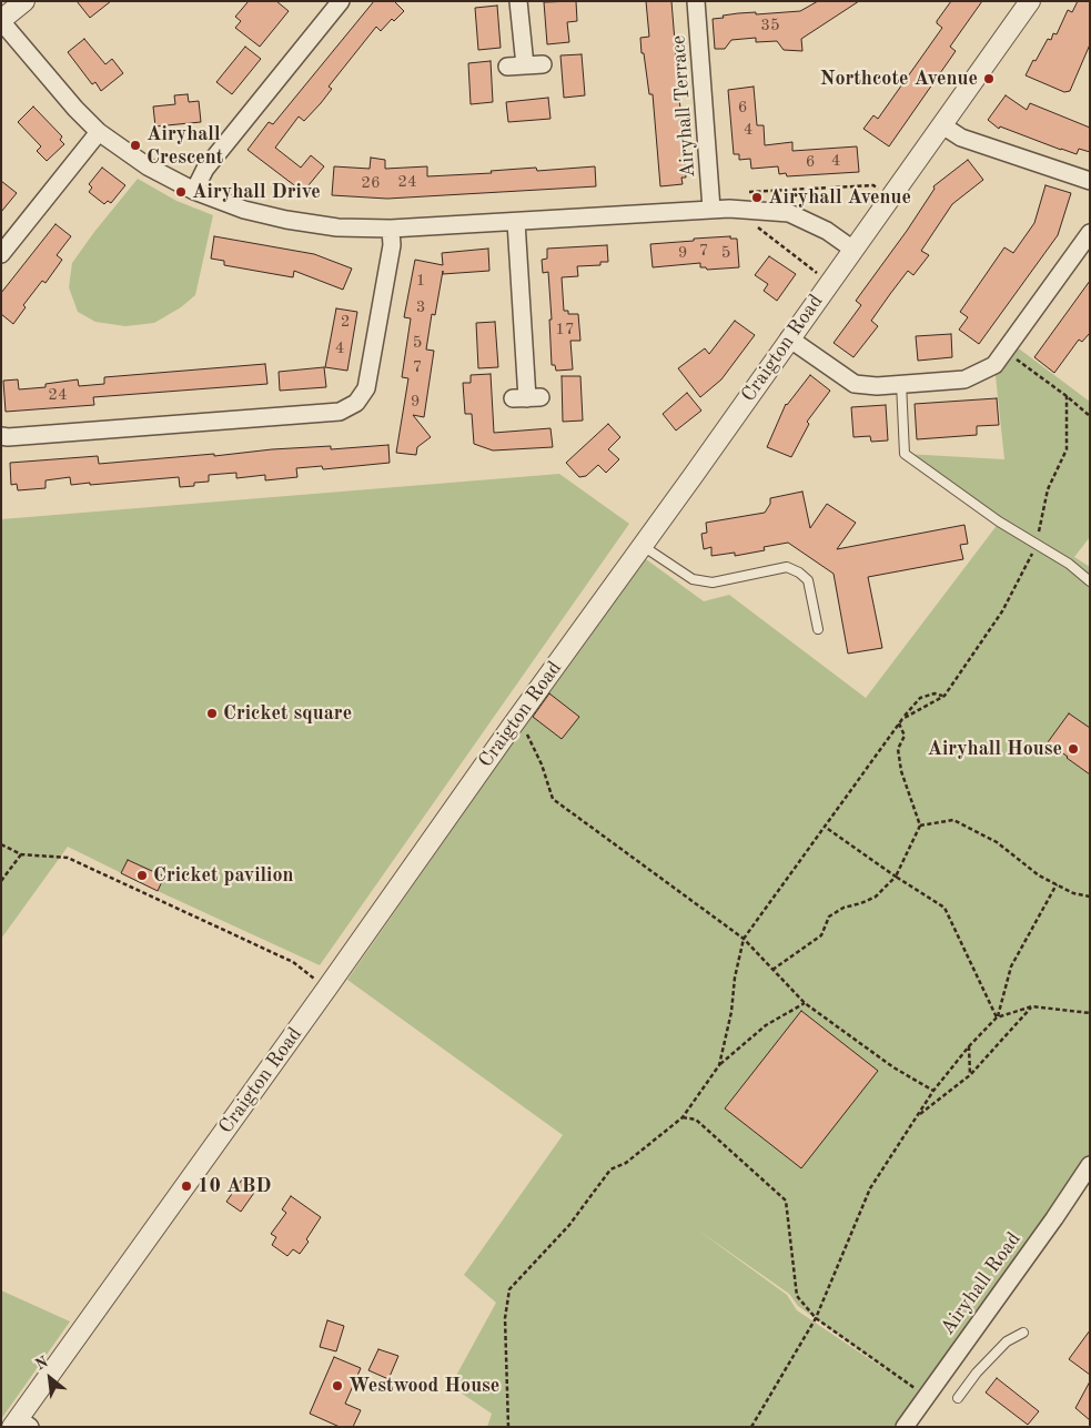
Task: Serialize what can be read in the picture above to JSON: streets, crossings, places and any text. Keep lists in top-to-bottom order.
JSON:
{
  "streets": {
    "street": ["Airyhall Terrace", "Craigton Road", "Airyhall Road"]
  },
  "places": [
    "Northcote Avenue",
    "Airyhall Crescent",
    "Airyhall Drive",
    "Airyhall Avenue",
    "Cricket square",
    "Airyhall House",
    "Cricket pavilion",
    "10 ABD",
    "Westwood House"
  ],
  "house_numbers": [
    "35",
    "6",
    "4",
    "4",
    "6",
    "24",
    "26",
    "7",
    "9",
    "5",
    "1",
    "3",
    "2",
    "17",
    "5",
    "4",
    "7",
    "24",
    "9"
  ],
  "north": "top left"
}
